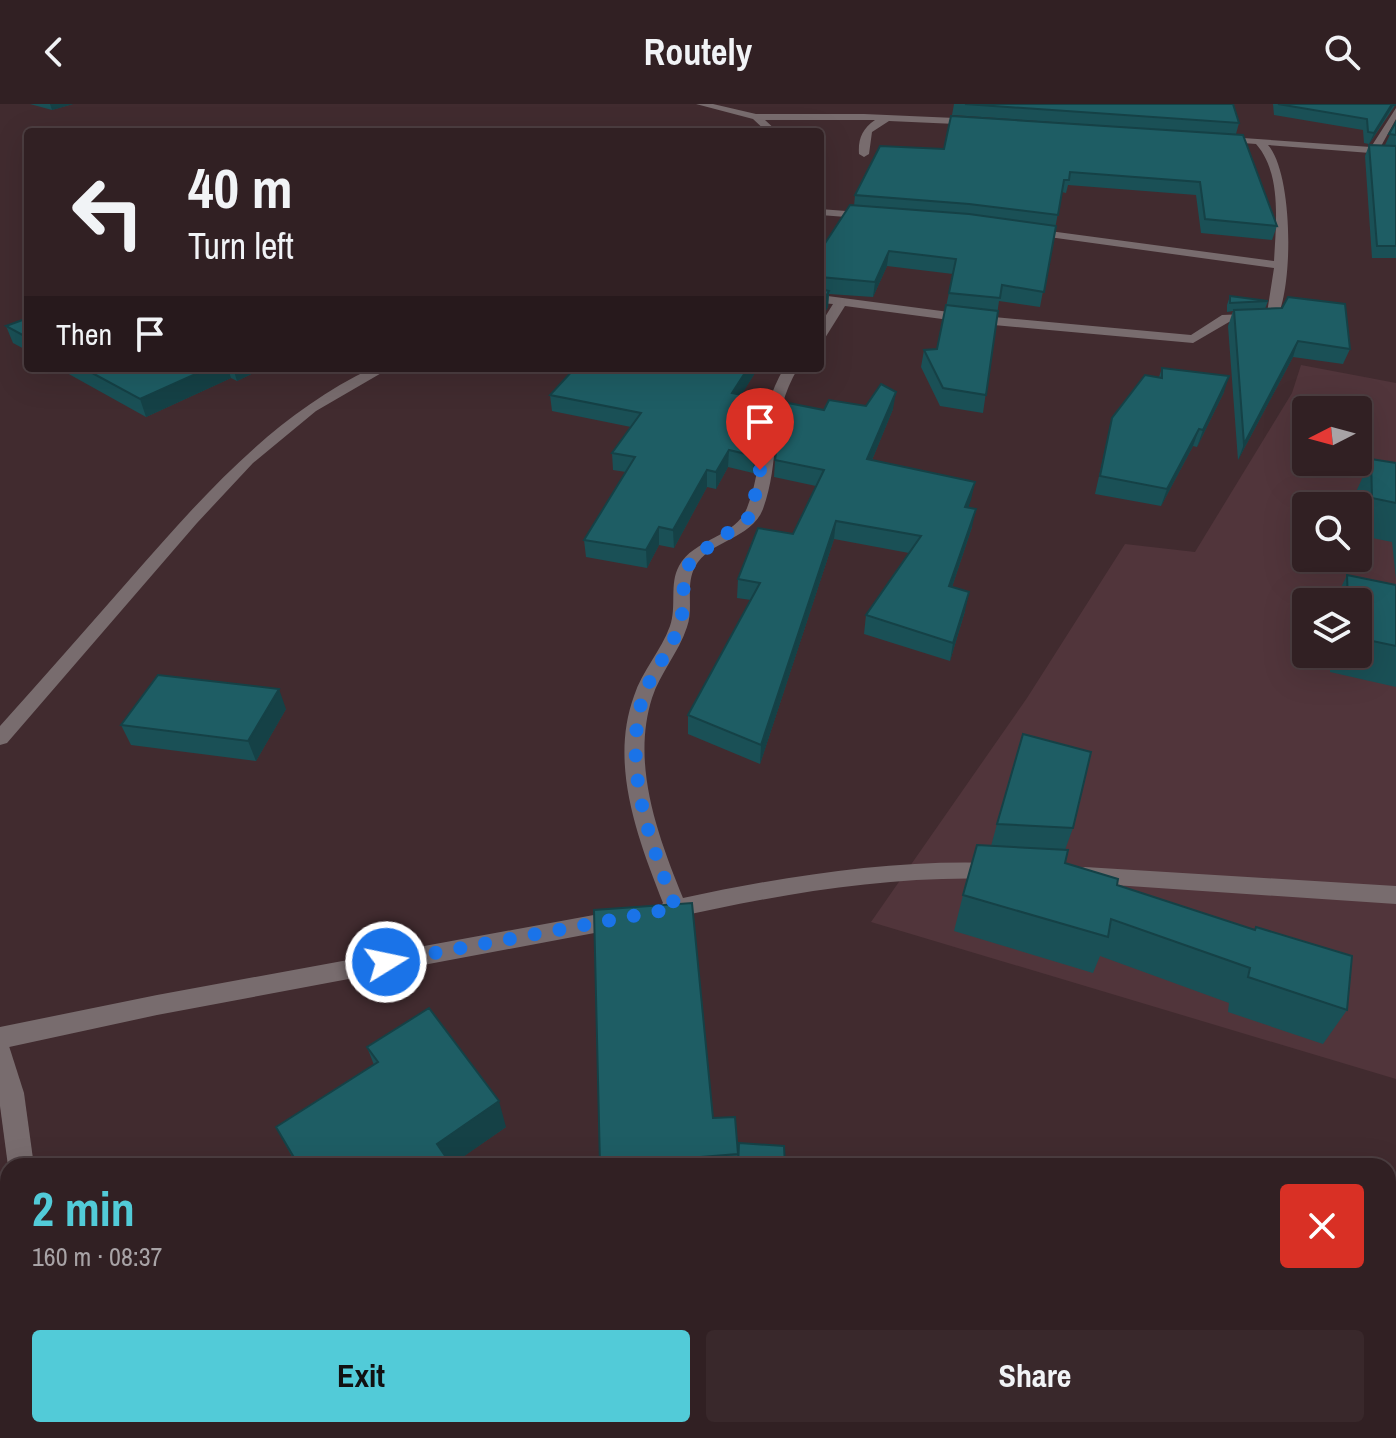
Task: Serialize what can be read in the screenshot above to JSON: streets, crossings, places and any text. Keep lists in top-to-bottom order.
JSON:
{
  "north": "left",
  "page": {
    "header": "Routely",
    "turn": ["40 m", "Turn left"],
    "then": "Then",
    "heading": ["2 min", "160 m · 08:37"],
    "buttons": ["Exit", "Share"]
  }
}
